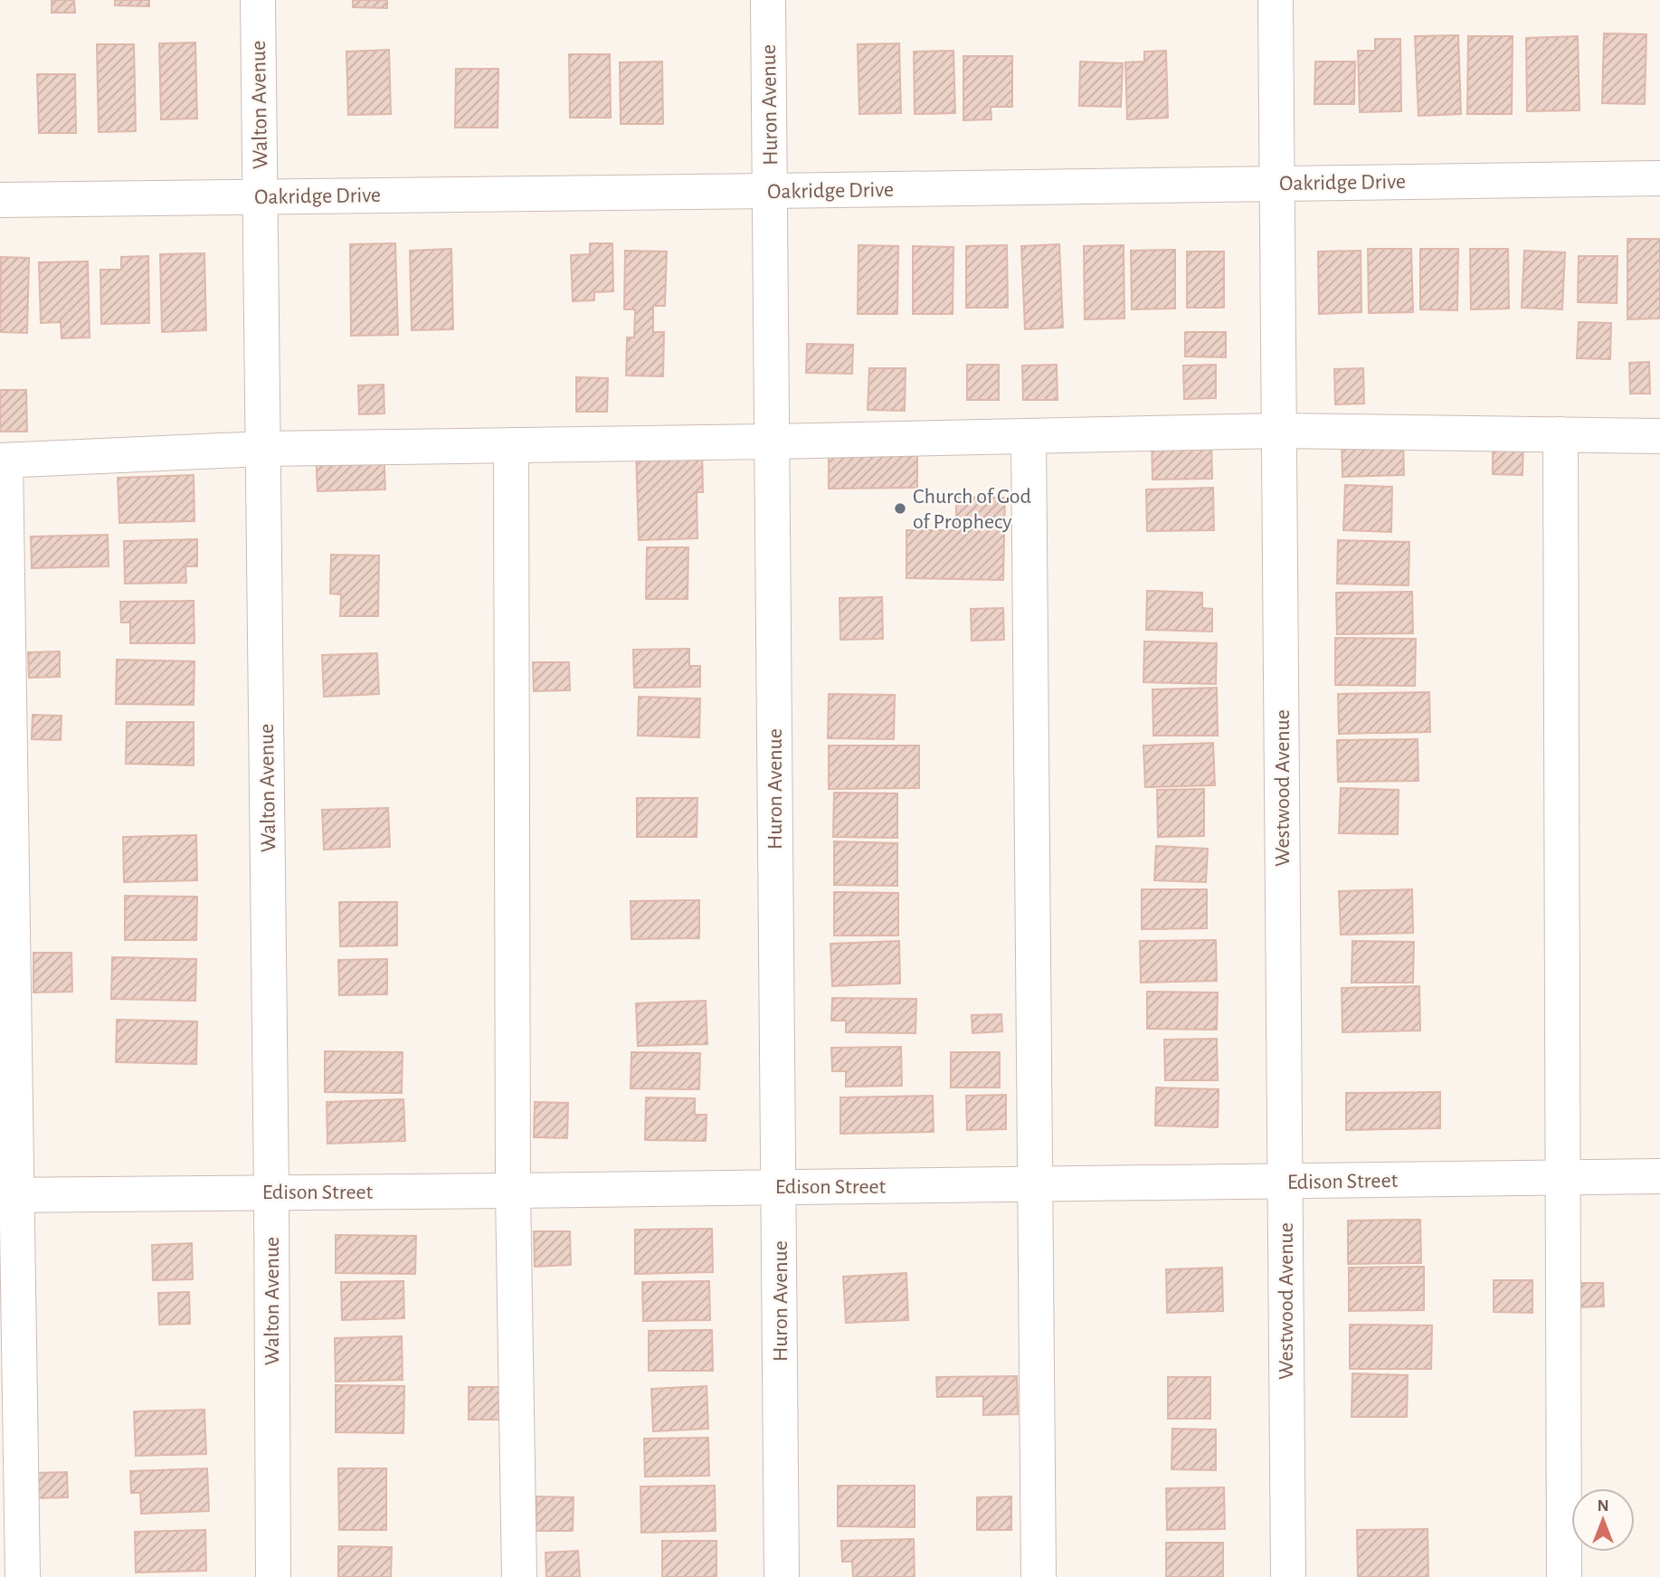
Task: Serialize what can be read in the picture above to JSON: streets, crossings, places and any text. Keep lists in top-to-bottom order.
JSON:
{
  "streets": {
    "street": [
      "Walton Avenue",
      "Huron Avenue",
      "Oakridge Drive",
      "Westwood Avenue",
      "Edison Street"
    ]
  },
  "crossings": [
    ["Walton Avenue", "Oakridge Drive"],
    ["Walton Avenue", "Edison Street"],
    ["Huron Avenue", "Oakridge Drive"],
    ["Huron Avenue", "Edison Street"],
    ["Oakridge Drive", "Westwood Avenue"],
    ["Westwood Avenue", "Edison Street"]
  ],
  "places": ["Church of God of Prophecy"],
  "north": "top"
}
